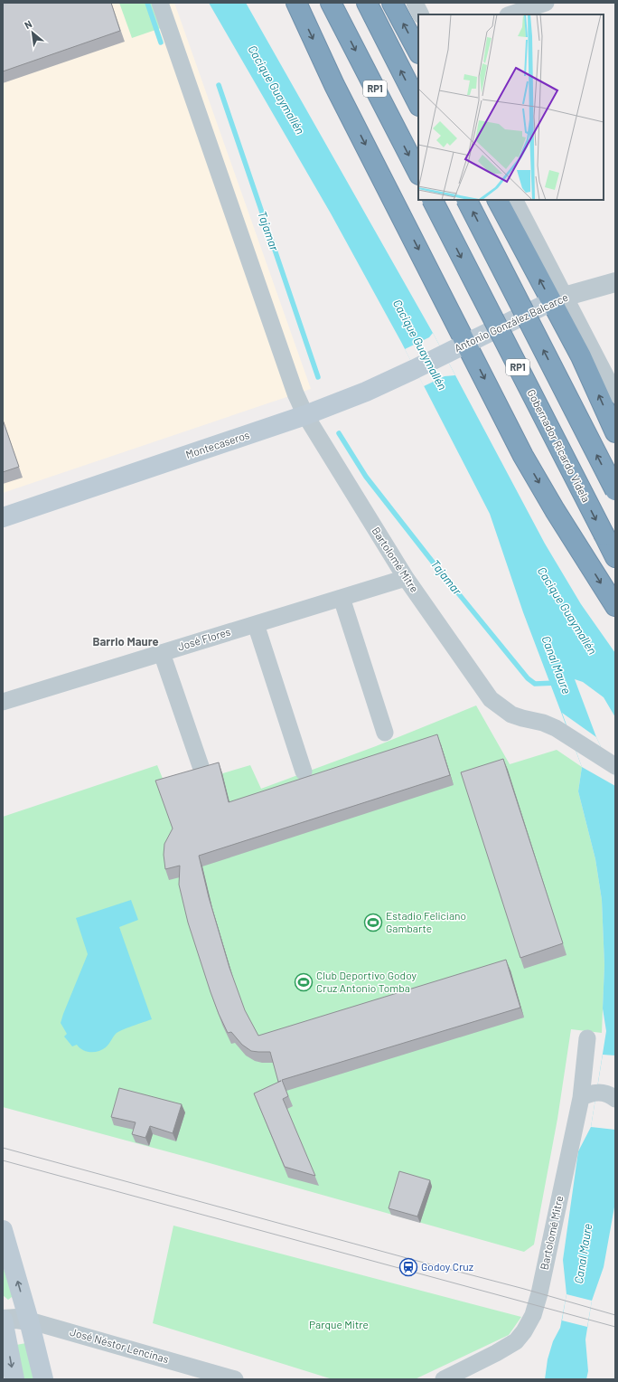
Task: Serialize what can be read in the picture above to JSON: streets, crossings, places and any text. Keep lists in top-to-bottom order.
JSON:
{
  "streets": {
    "highway": ["RP1", "Gobernador Ricardo Videla"],
    "main road": ["Antonio González Balcarce", "Montecaseros"],
    "street": ["Bartolomé Mitre", "José Flores", "José Néstor Lencinas"]
  },
  "crossings": [
    ["Antonio González Balcarce", "Montecaseros"],
    ["Montecaseros", "Bartolomé Mitre"],
    ["Bartolomé Mitre", "José Flores"]
  ],
  "districts": ["Barrio Maure"],
  "water": ["Cacique Guaymallén", "Tajamar", "Canal Maure"],
  "parks": ["Parque Mitre"],
  "places": {
    "sports": ["Estadio Feliciano Gambarte", "Club Deportivo Godoy Cruz Antonio Tomba"],
    "station": ["Godoy Cruz"]
  },
  "north": "top left"
}
